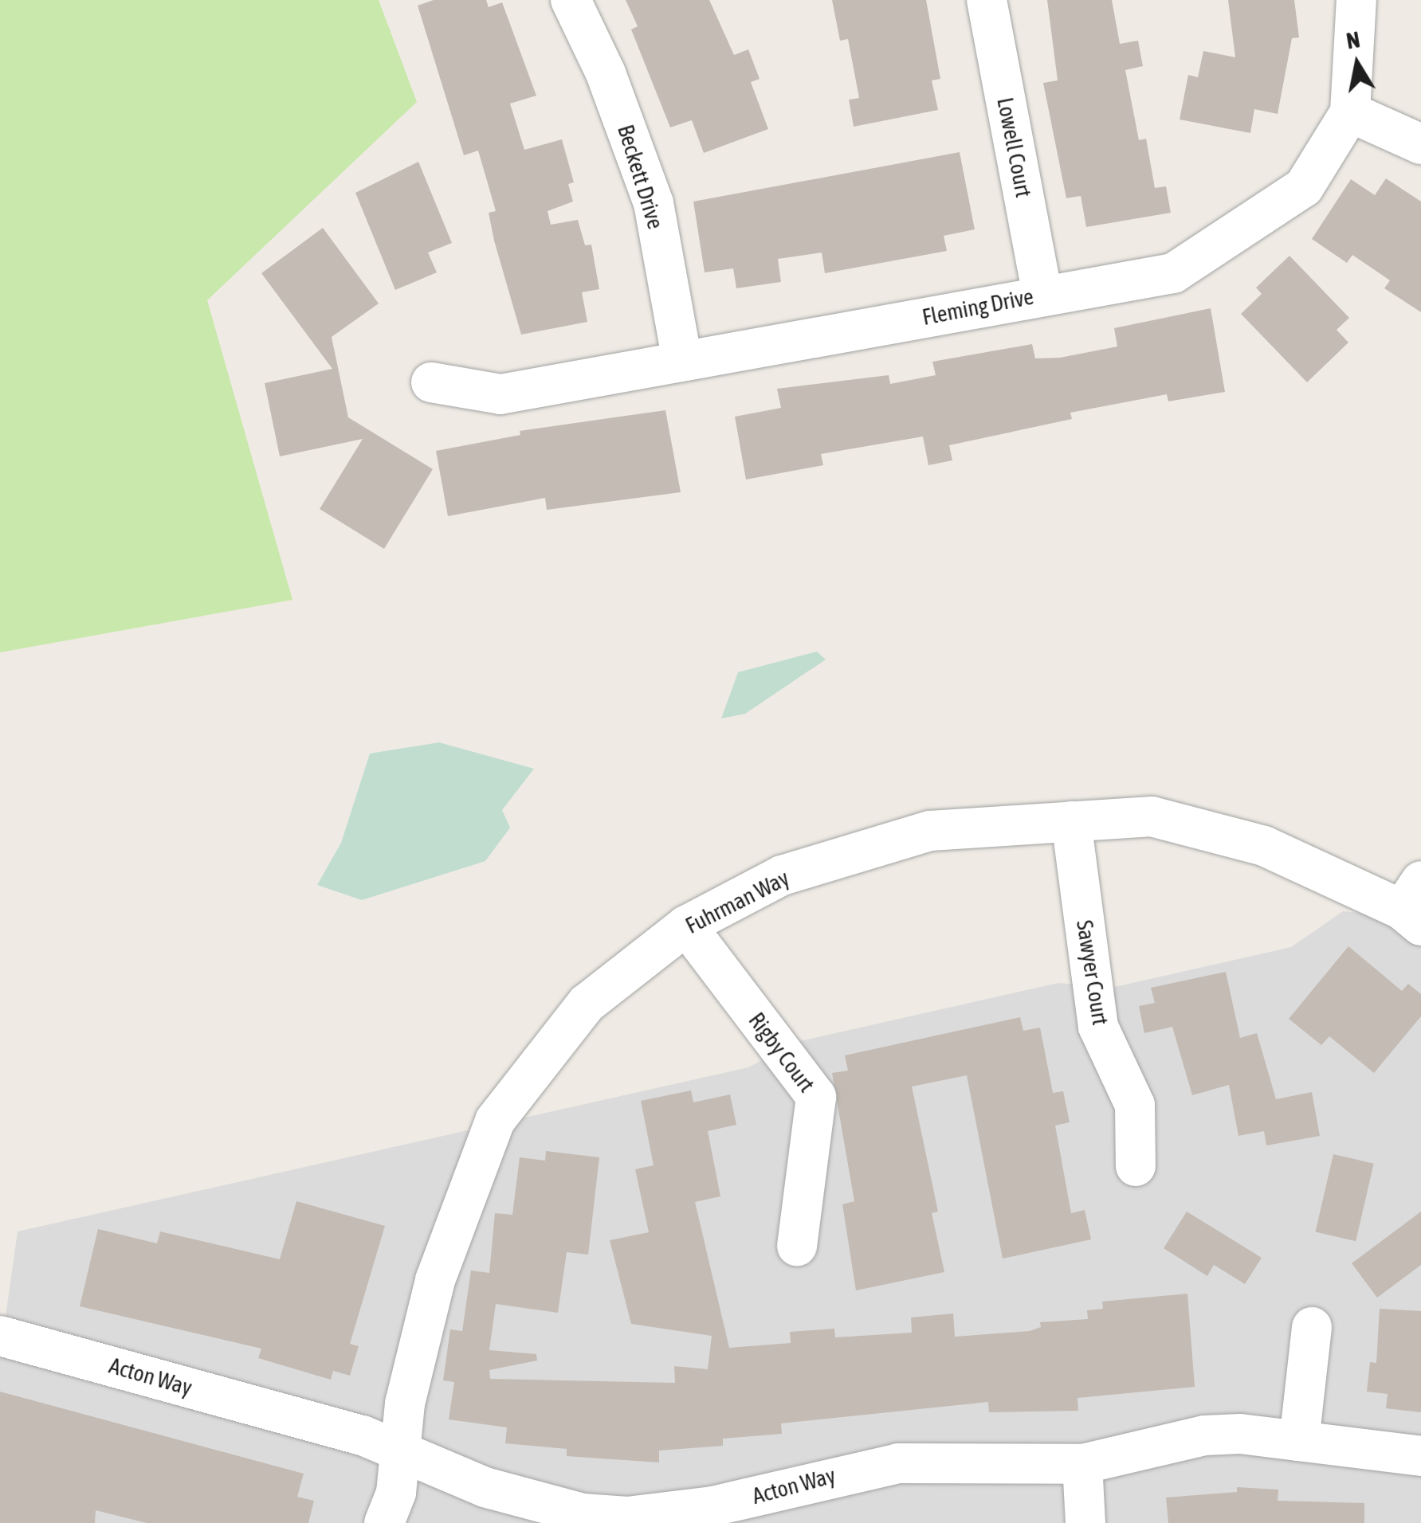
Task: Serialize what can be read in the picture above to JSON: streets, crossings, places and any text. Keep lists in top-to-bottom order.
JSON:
{
  "streets": {
    "street": [
      "Lowell Court",
      "Beckett Drive",
      "Fleming Drive",
      "Fuhrman Way",
      "Sawyer Court",
      "Rigby Court",
      "Acton Way"
    ]
  },
  "crossings": [
    ["Lowell Court", "Fleming Drive"],
    ["Beckett Drive", "Fleming Drive"],
    ["Fuhrman Way", "Sawyer Court"],
    ["Fuhrman Way", "Rigby Court"],
    ["Fuhrman Way", "Acton Way"]
  ],
  "north": "top"
}
